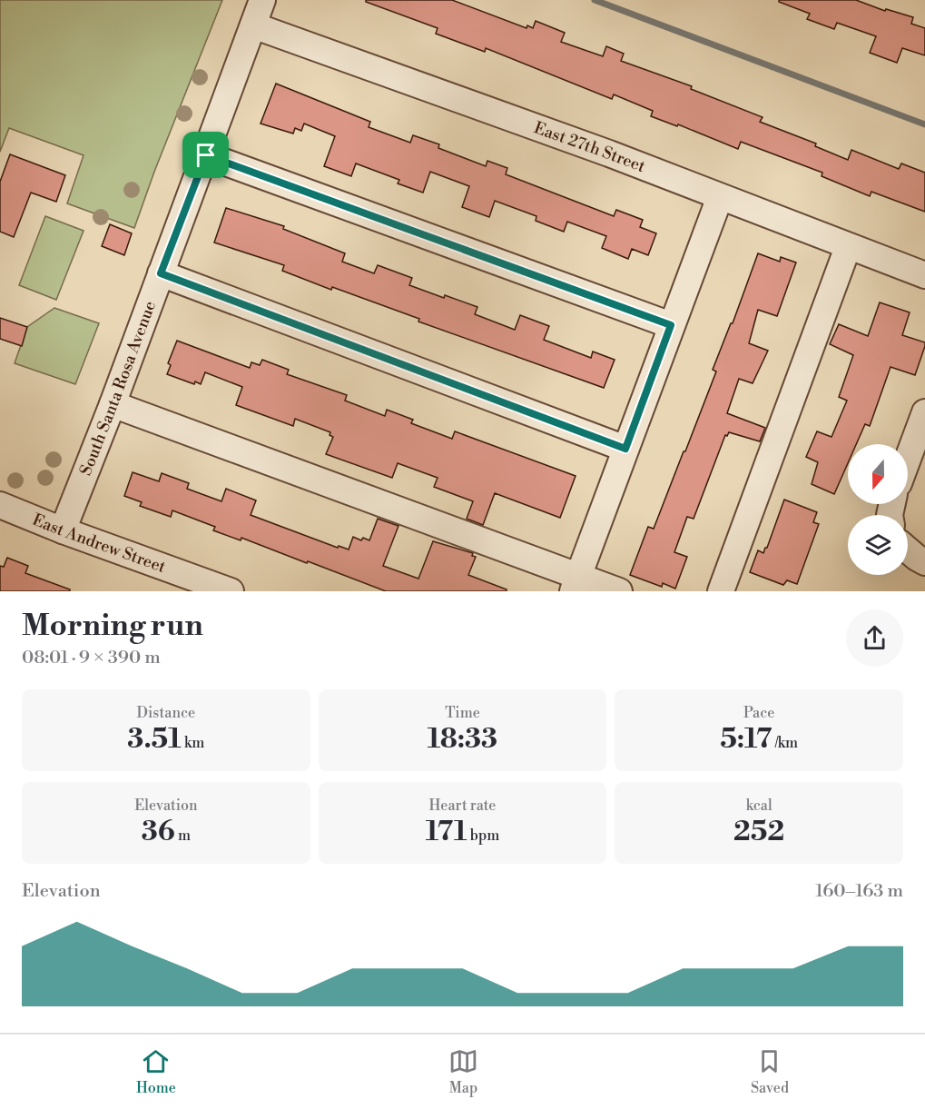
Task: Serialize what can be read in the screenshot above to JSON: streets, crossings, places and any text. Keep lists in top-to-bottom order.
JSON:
{
  "streets": {
    "street": ["East 27th Street", "South Santa Rosa Avenue", "East Andrew Street"]
  },
  "crossings": [
    ["East 27th Street", "South Santa Rosa Avenue"],
    ["South Santa Rosa Avenue", "East Andrew Street"]
  ],
  "north": "bottom",
  "page": {
    "heading": ["Morning run", "08:01 · 9 × 390 m"],
    "stats": [
      ["Distance", "3.51 km"],
      ["Time", "18:33"],
      ["Pace", "5:17 /km"],
      ["Elevation", "36 m"],
      ["Heart rate", "171 bpm"],
      ["kcal", "252"]
    ],
    "chart": ["Elevation", "160–163 m"],
    "tabs": ["Home", "Map", "Saved"]
  }
}
